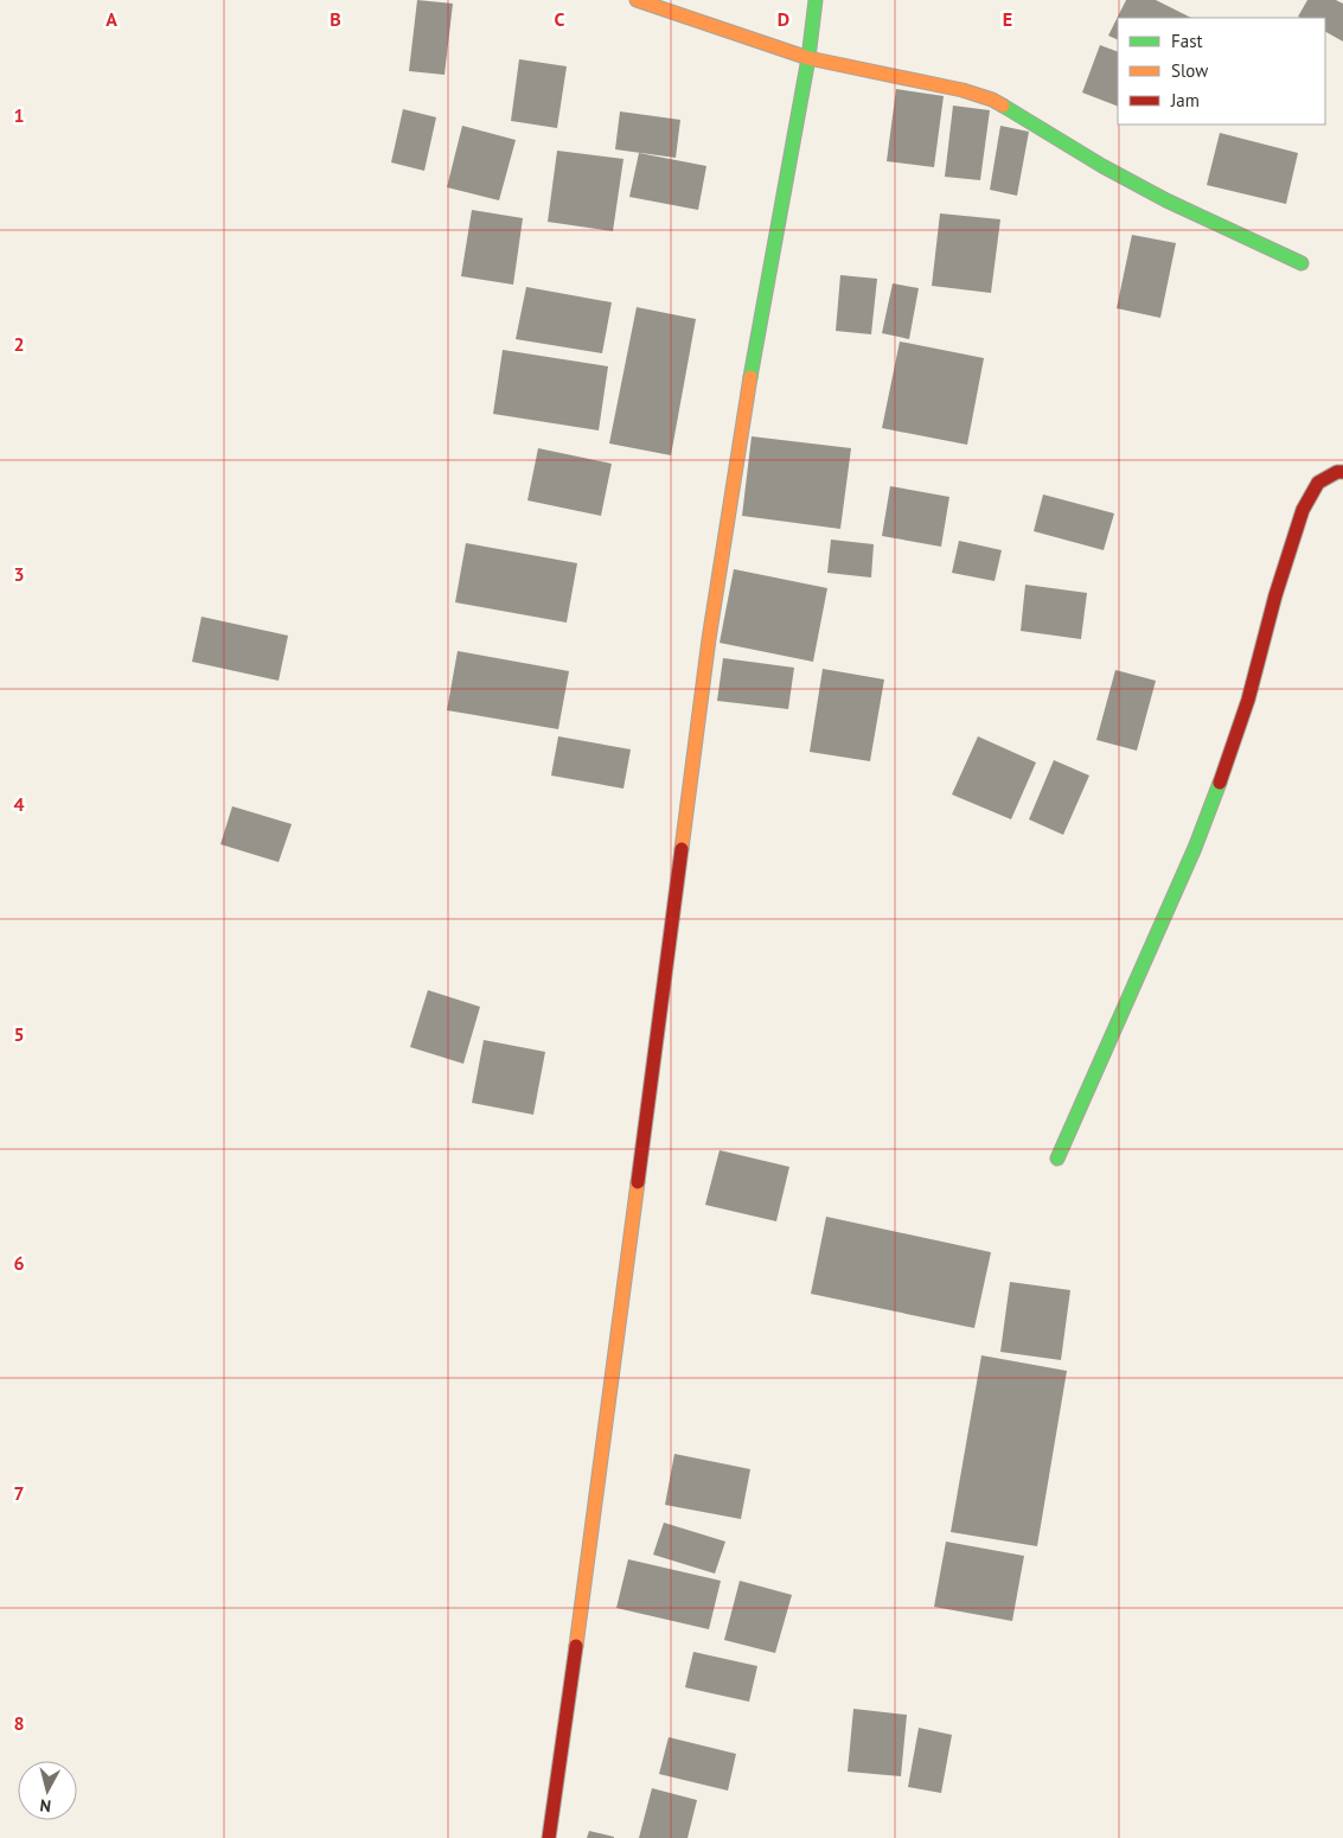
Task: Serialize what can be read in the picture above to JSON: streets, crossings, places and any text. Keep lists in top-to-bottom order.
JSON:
{
  "legend": ["Fast", "Slow", "Jam"],
  "north": "bottom",
  "grid": {
    "columns": [
      "A",
      "B",
      "C",
      "D",
      "E"
    ],
    "rows": [
      "1",
      "2",
      "3",
      "4",
      "5",
      "6",
      "7",
      "8"
    ]
  }
}
